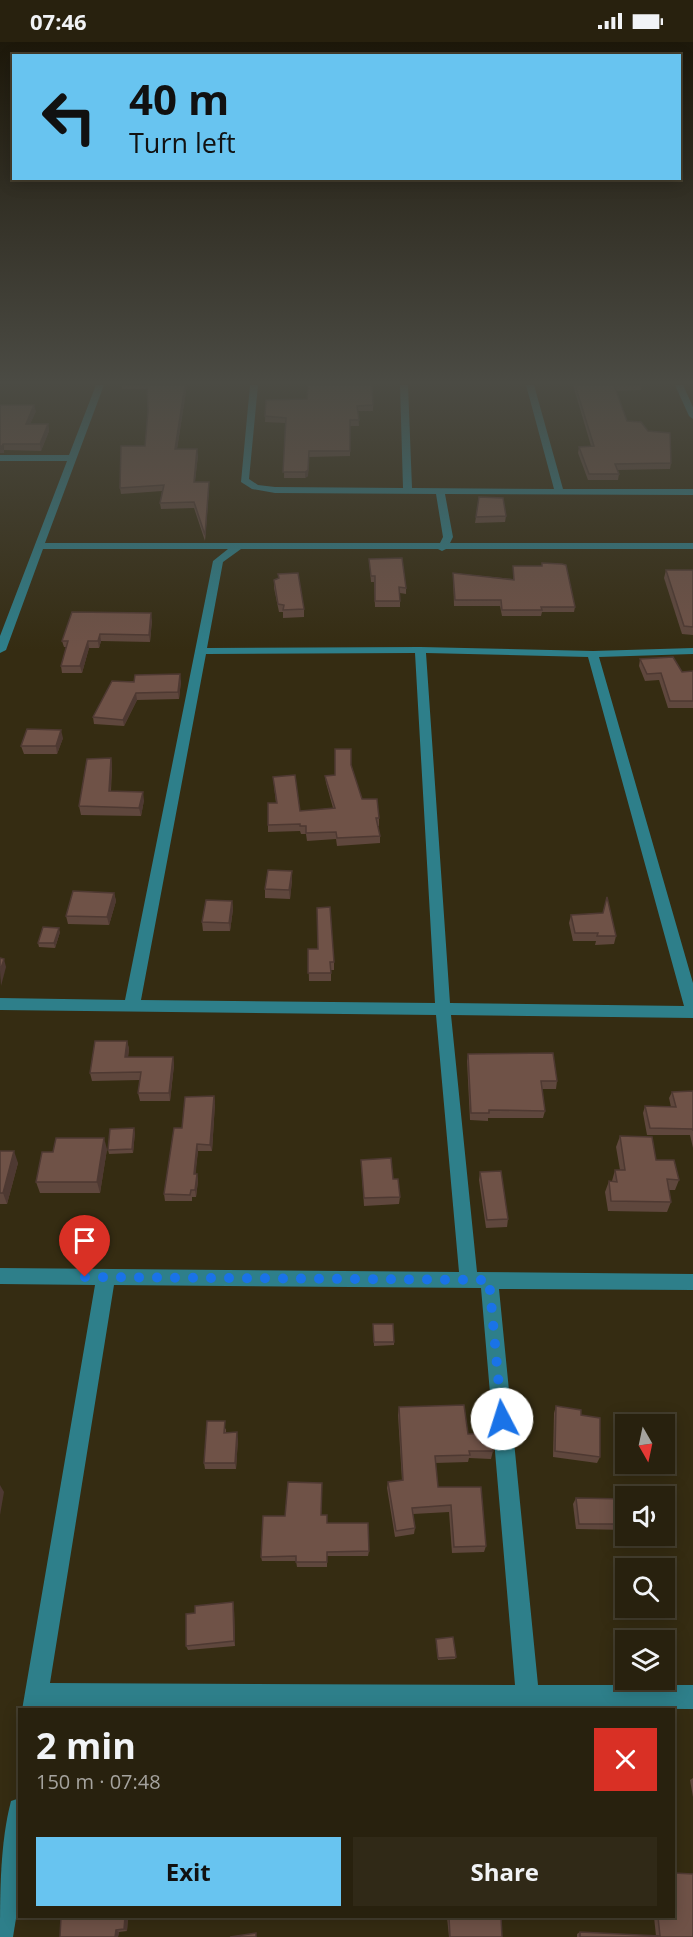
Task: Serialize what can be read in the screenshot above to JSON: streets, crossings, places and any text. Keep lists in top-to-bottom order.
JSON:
{
  "north": "bottom",
  "page": {
    "status": "07:46",
    "turn": ["40 m", "Turn left"],
    "heading": ["2 min", "150 m · 07:48"],
    "buttons": ["Exit", "Share"]
  }
}
